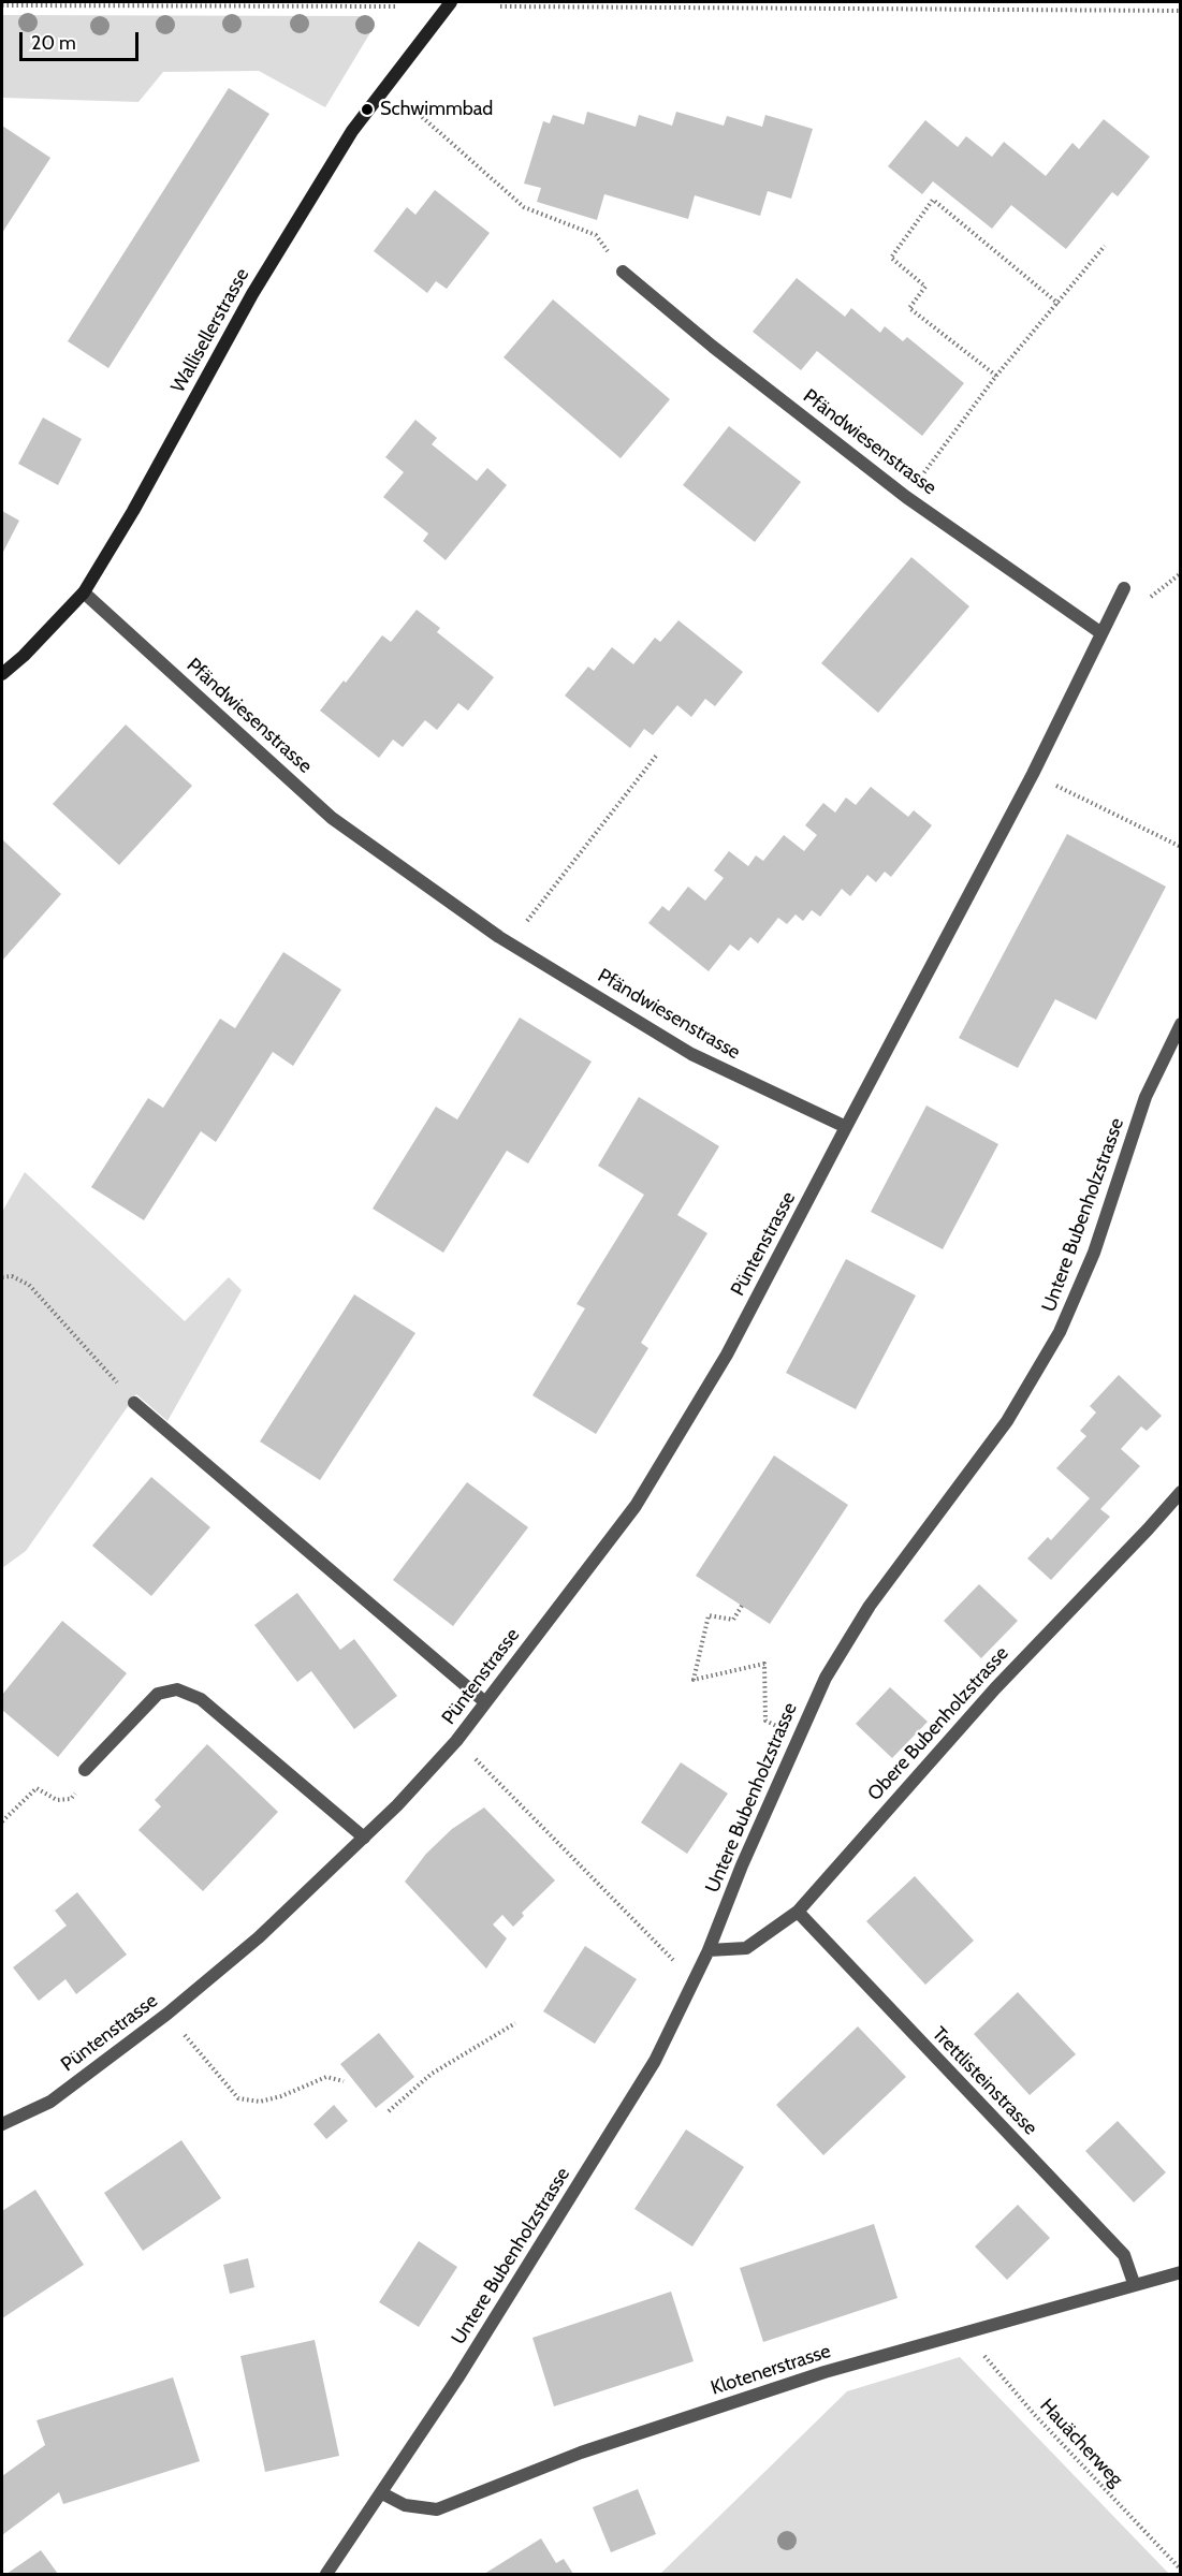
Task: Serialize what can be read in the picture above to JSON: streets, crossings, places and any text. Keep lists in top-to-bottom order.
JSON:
{
  "streets": {
    "main road": ["Wallisellerstrasse"],
    "street": [
      "Pfändwiesenstrasse",
      "Untere Bubenholzstrasse",
      "Püntenstrasse",
      "Obere Bubenholzstrasse",
      "Trettlisteinstrasse",
      "Klotenerstrasse"
    ],
    "path": ["Hauächerweg"]
  },
  "crossings": [
    ["Wallisellerstrasse", "Pfändwiesenstrasse"],
    ["Pfändwiesenstrasse", "Püntenstrasse"],
    ["Untere Bubenholzstrasse", "Obere Bubenholzstrasse"],
    ["Untere Bubenholzstrasse", "Klotenerstrasse"],
    ["Obere Bubenholzstrasse", "Trettlisteinstrasse"],
    ["Trettlisteinstrasse", "Klotenerstrasse"],
    ["Klotenerstrasse", "Hauächerweg"]
  ],
  "places": ["Schwimmbad"],
  "scale_bar": "20 m"
}
